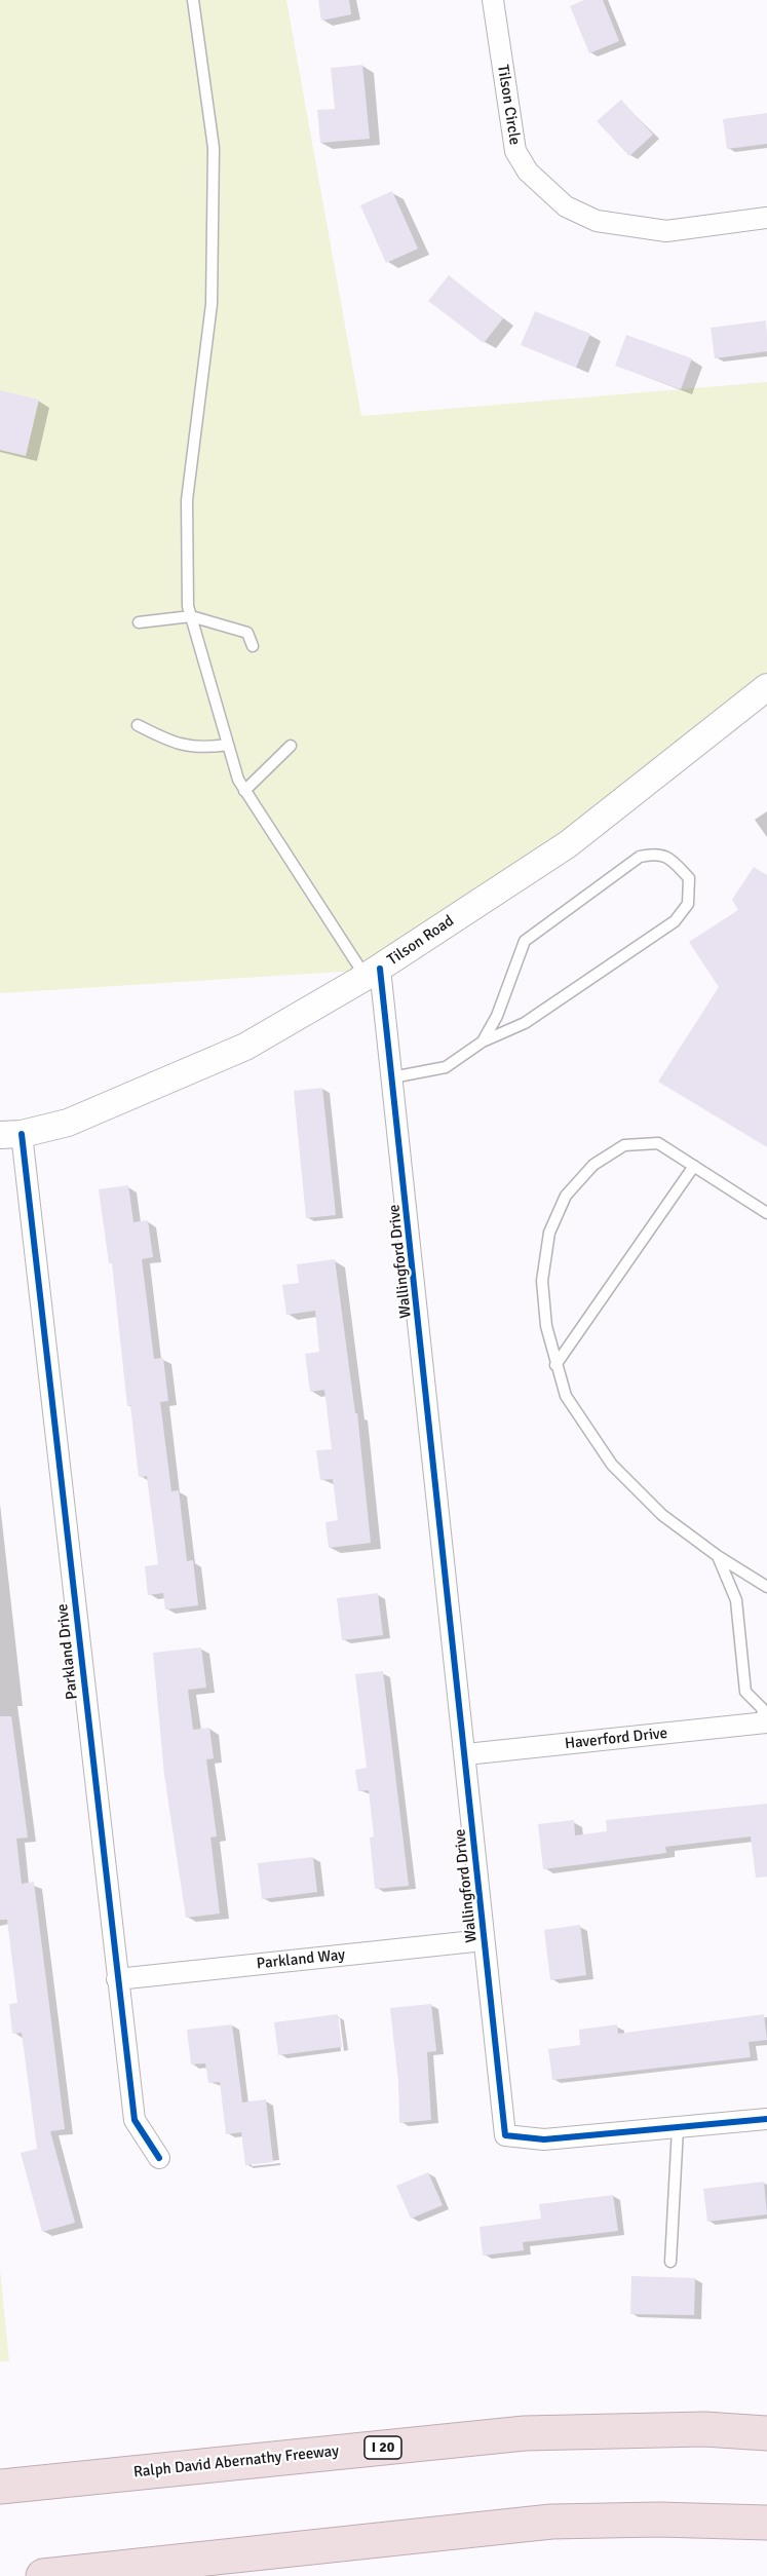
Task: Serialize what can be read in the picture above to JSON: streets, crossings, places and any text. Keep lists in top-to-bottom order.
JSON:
{
  "streets": {
    "highway": ["I 20", "Ralph David Abernathy Freeway"],
    "street": [
      "Tilson Circle",
      "Tilson Road",
      "Wallingford Drive",
      "Parkland Drive",
      "Haverford Drive",
      "Parkland Way"
    ]
  },
  "crossings": [
    ["Tilson Road", "Wallingford Drive"],
    ["Tilson Road", "Parkland Drive"],
    ["Wallingford Drive", "Haverford Drive"],
    ["Wallingford Drive", "Parkland Way"],
    ["Parkland Drive", "Parkland Way"]
  ]
}
